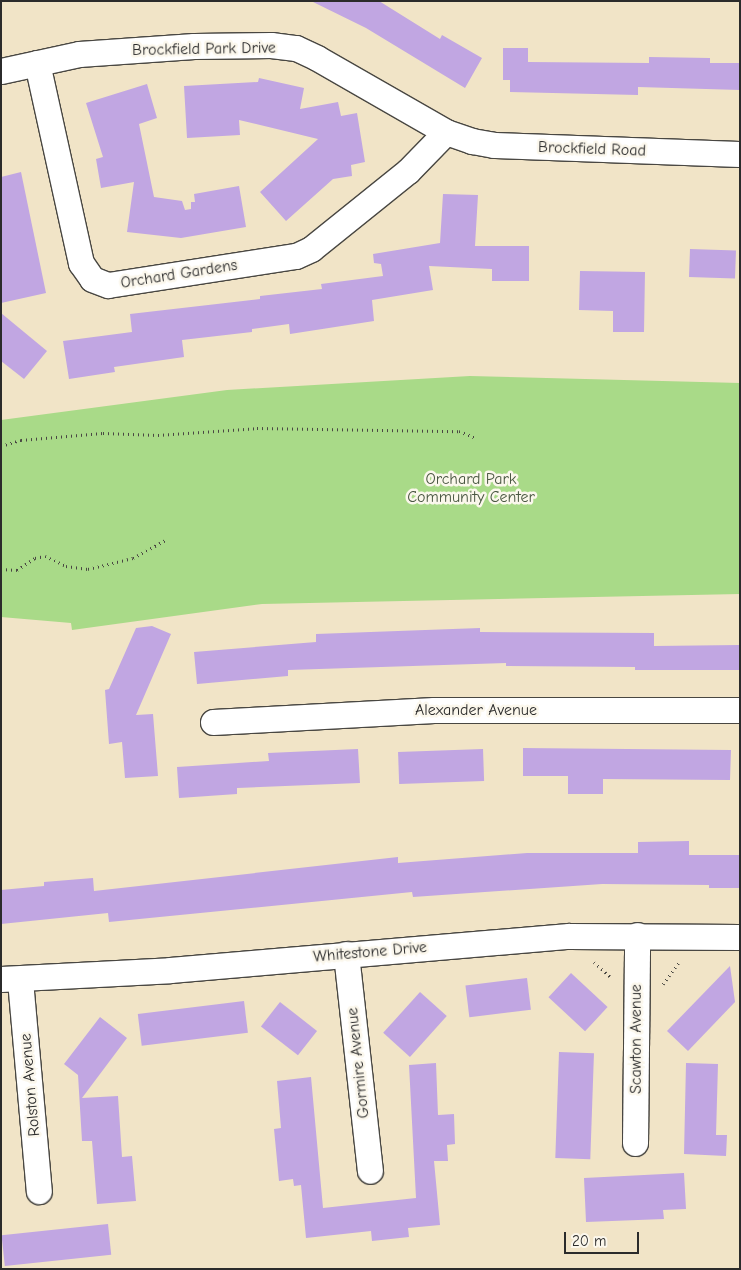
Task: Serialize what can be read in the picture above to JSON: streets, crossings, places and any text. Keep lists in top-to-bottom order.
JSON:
{
  "streets": {
    "street": [
      "Brockfield Park Drive",
      "Brockfield Road",
      "Orchard Gardens",
      "Alexander Avenue",
      "Whitestone Drive",
      "Scawton Avenue",
      "Gormire Avenue",
      "Rolston Avenue"
    ]
  },
  "crossings": [
    ["Brockfield Park Drive", "Brockfield Road"],
    ["Brockfield Park Drive", "Orchard Gardens"],
    ["Brockfield Road", "Orchard Gardens"],
    ["Whitestone Drive", "Scawton Avenue"],
    ["Whitestone Drive", "Gormire Avenue"],
    ["Whitestone Drive", "Rolston Avenue"]
  ],
  "parks": ["Orchard Park Community Center"],
  "scale_bar": "20 m"
}
